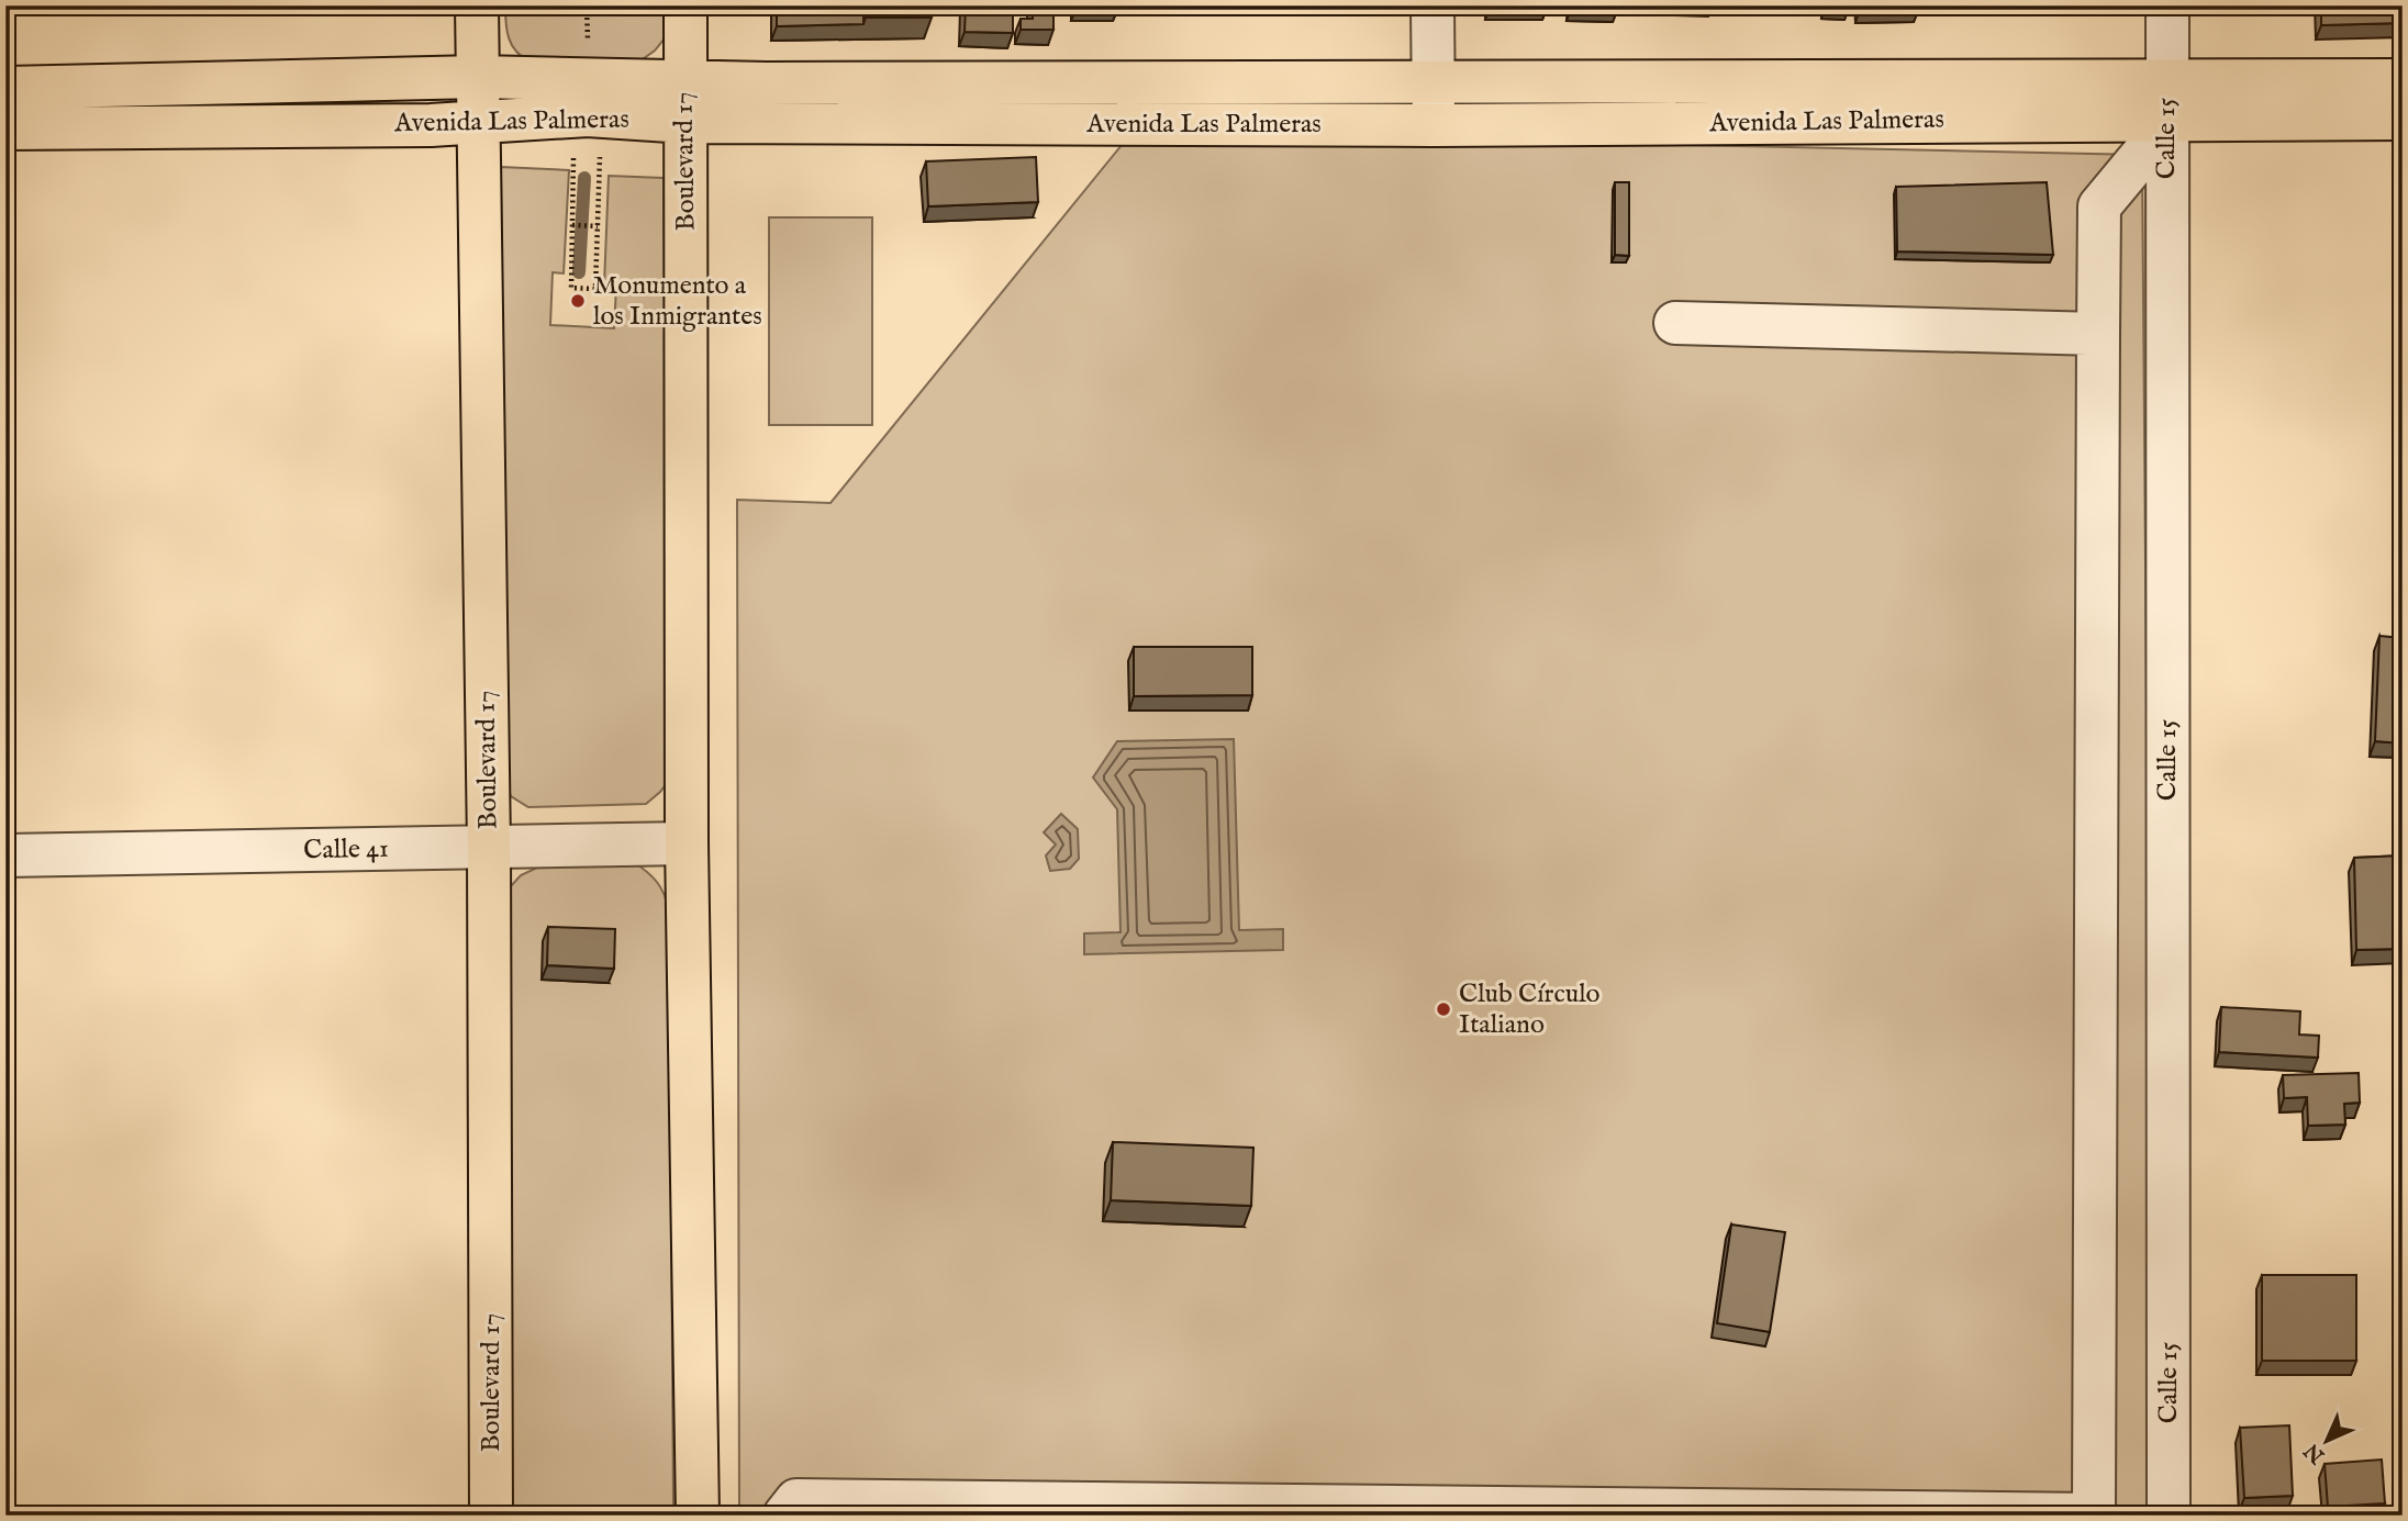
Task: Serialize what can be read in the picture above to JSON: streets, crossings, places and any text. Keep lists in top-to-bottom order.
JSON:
{
  "streets": {
    "main road": ["Avenida Las Palmeras", "Boulevard 17"],
    "street": ["Calle 15", "Calle 41"]
  },
  "crossings": [
    ["Avenida Las Palmeras", "Calle 15"],
    ["Avenida Las Palmeras", "Boulevard 17"],
    ["Boulevard 17", "Calle 41"]
  ],
  "places": ["Monumento a los Inmigrantes", "Club Círculo Italiano"],
  "north": "bottom left"
}
